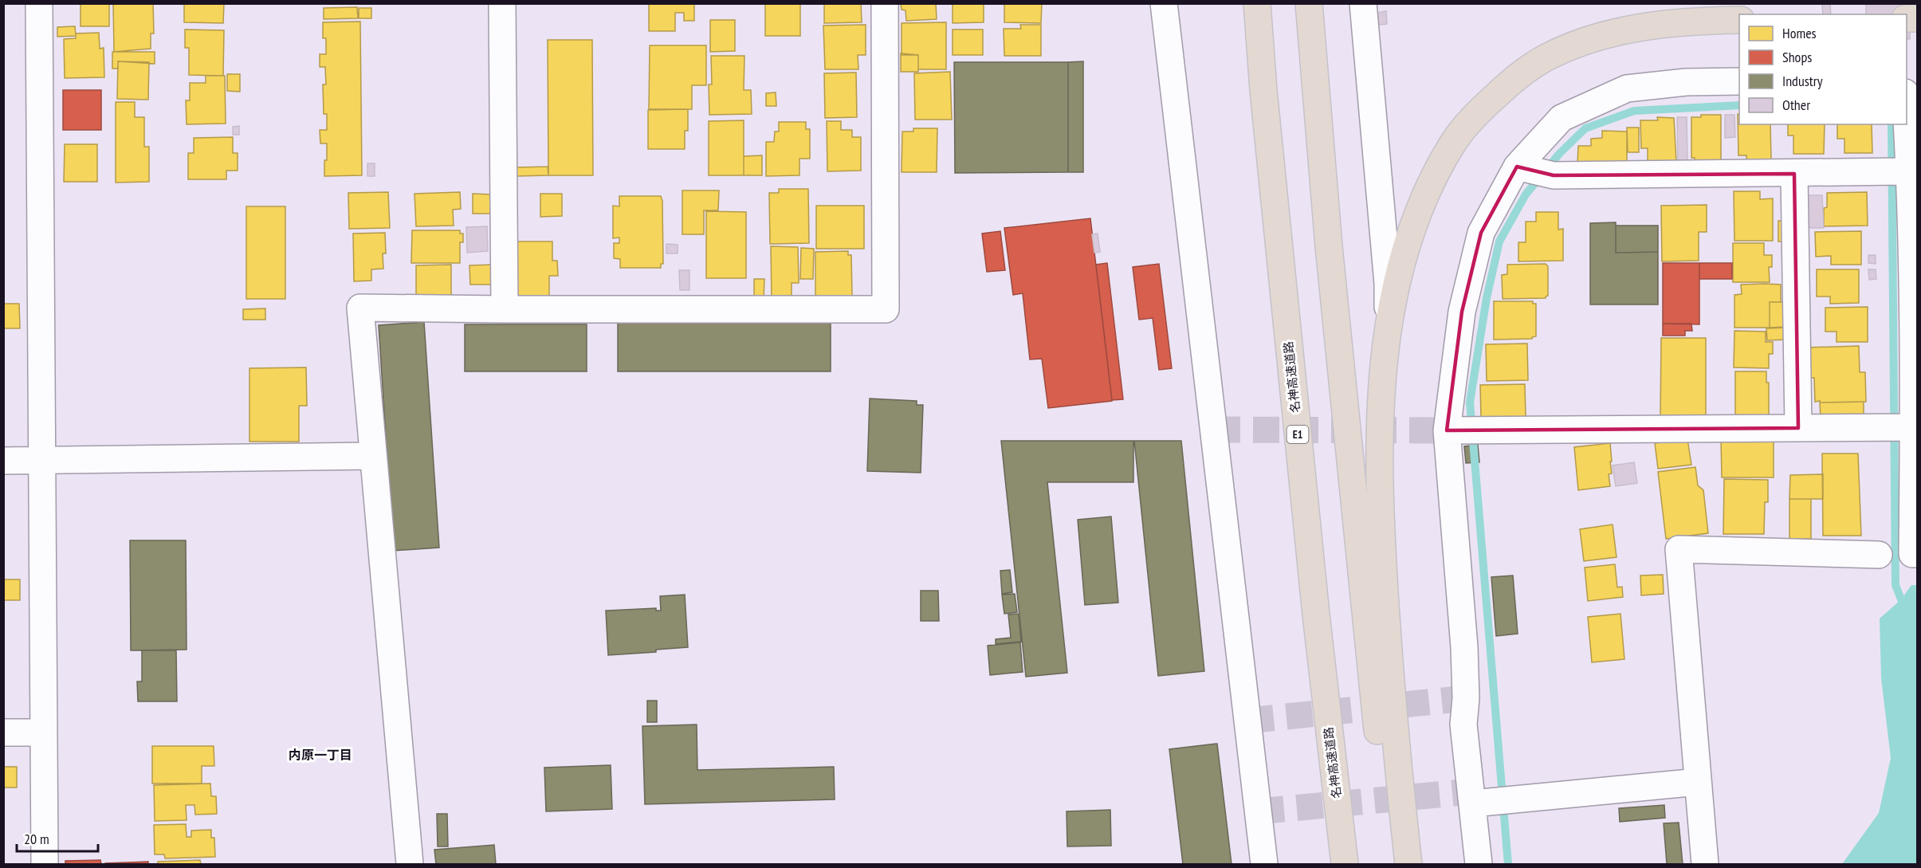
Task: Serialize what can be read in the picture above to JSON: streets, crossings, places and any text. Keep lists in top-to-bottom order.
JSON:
{
  "streets": {
    "highway": ["名神高速道路", "E1"]
  },
  "districts": ["内原一丁目"],
  "legend": [
    "Homes",
    "Shops",
    "Industry",
    "Other"
  ],
  "scale_bar": "20 m"
}
